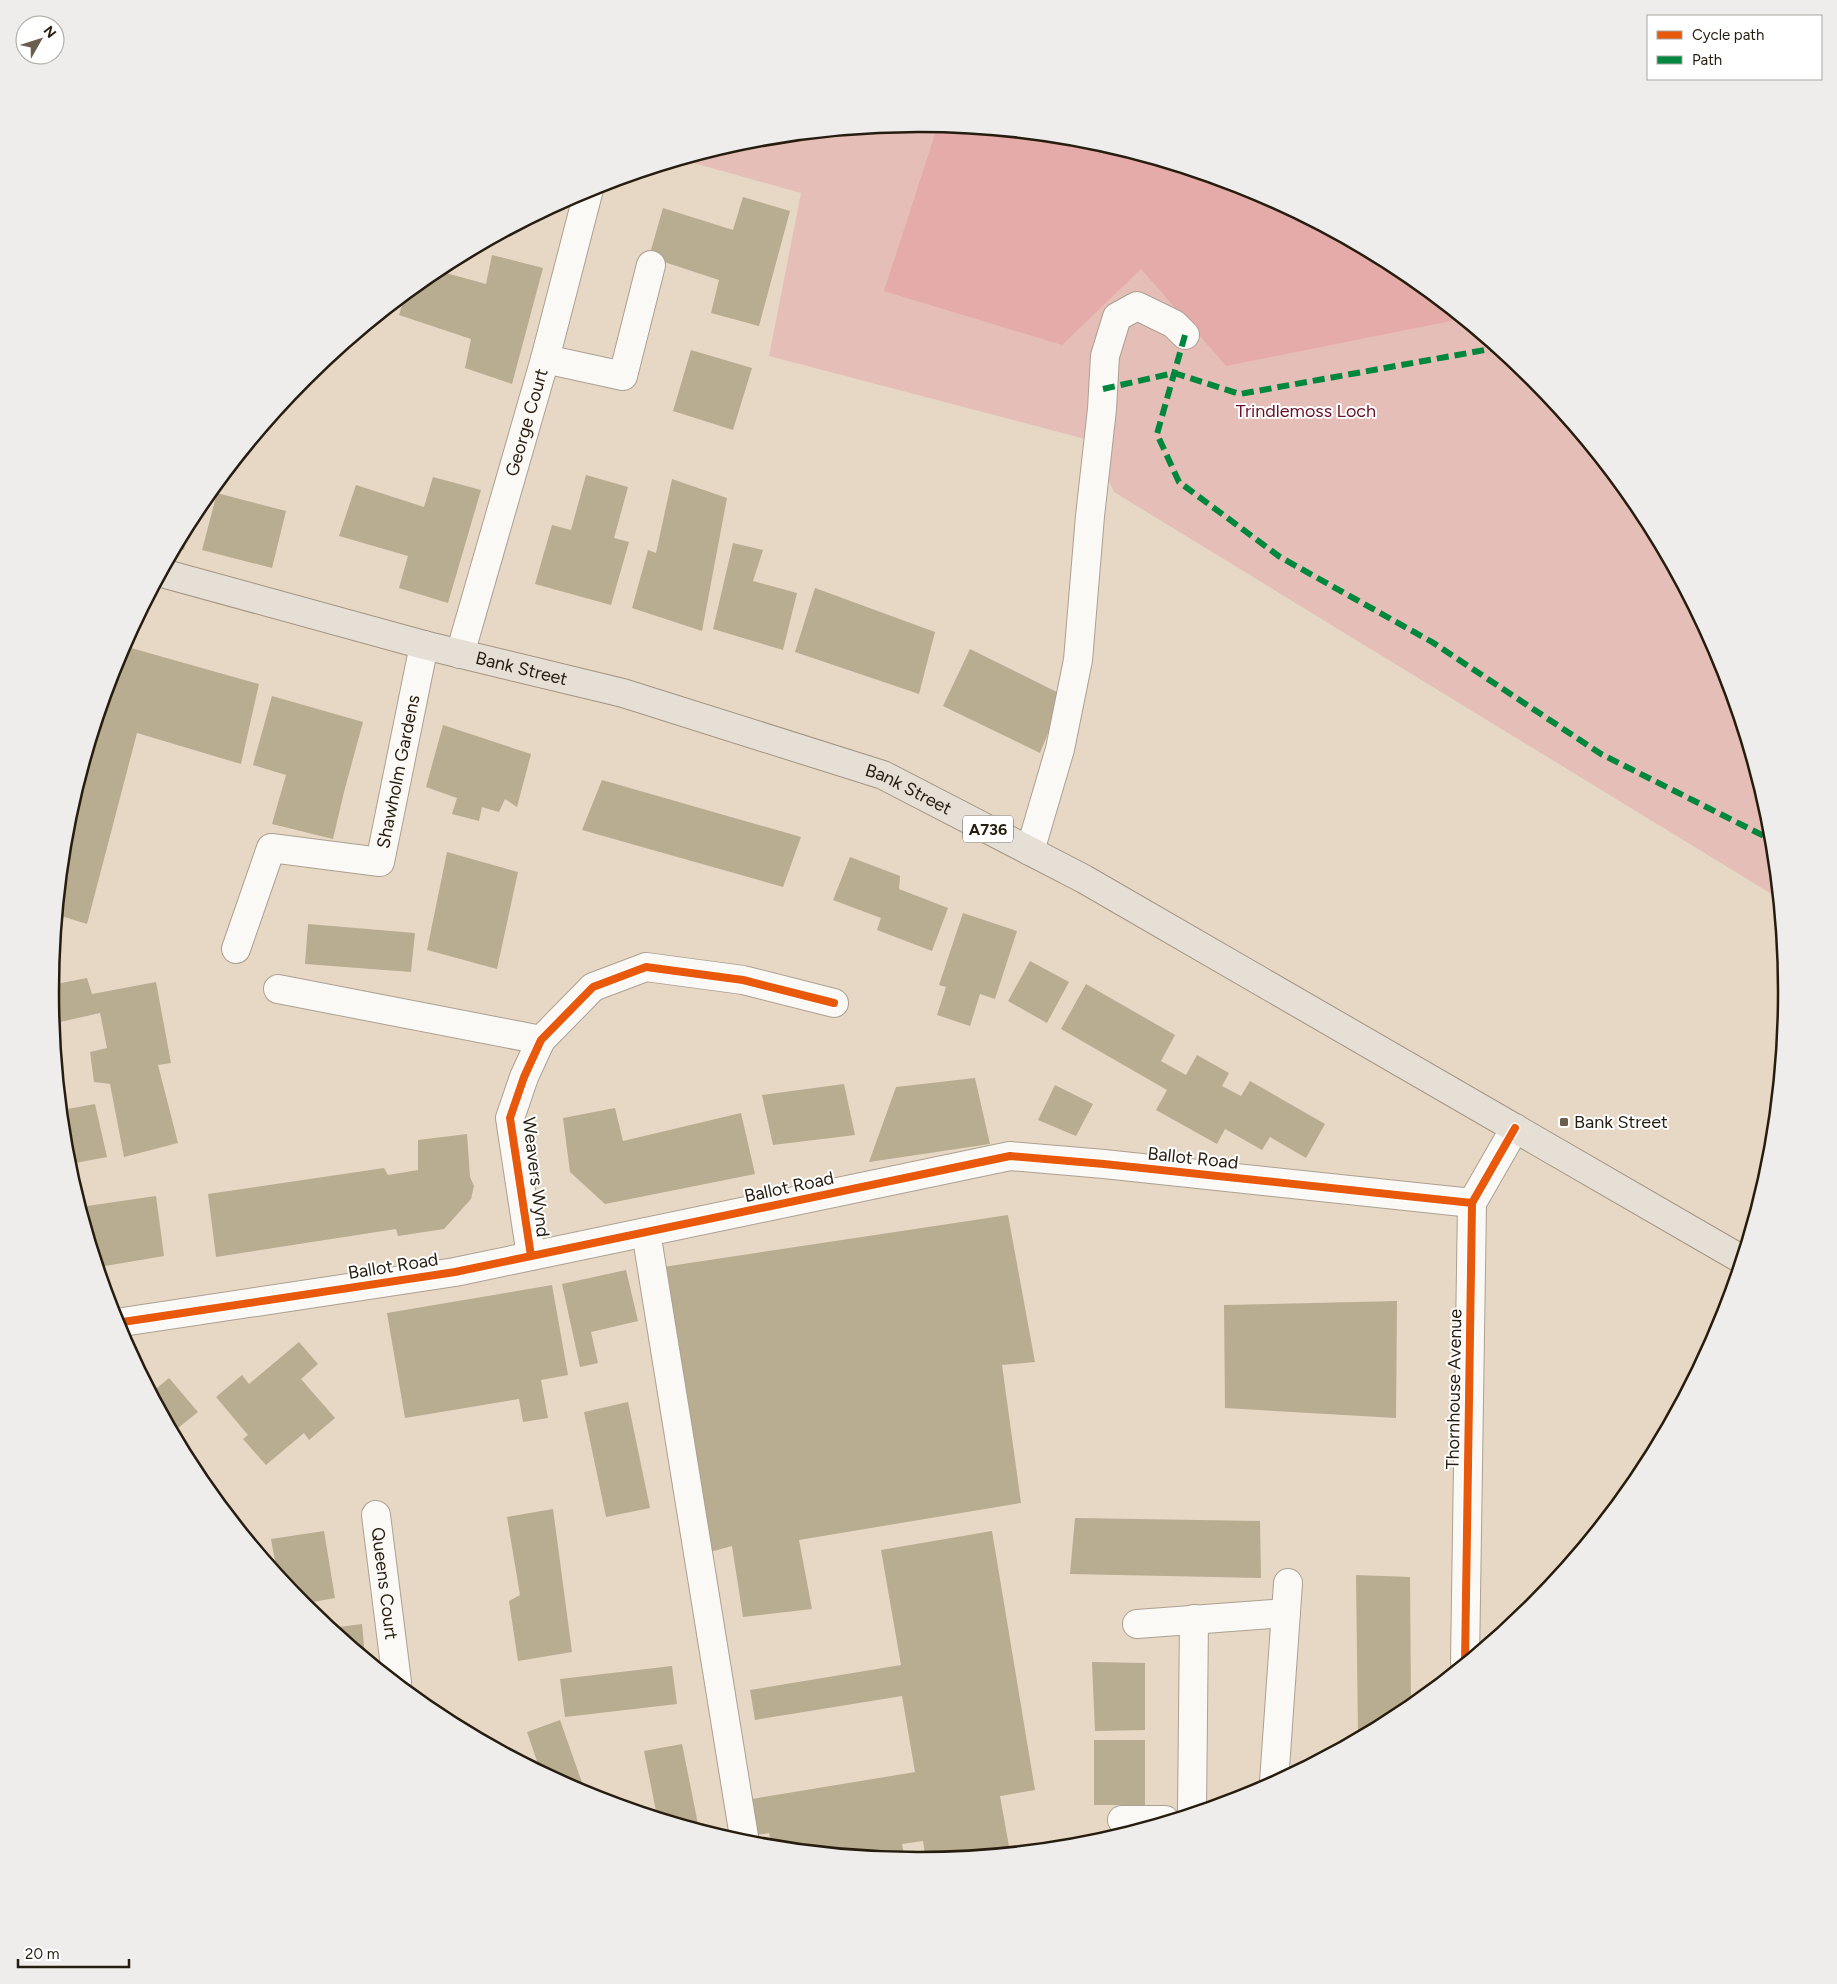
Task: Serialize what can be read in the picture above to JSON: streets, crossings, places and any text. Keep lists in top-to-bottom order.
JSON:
{
  "streets": {
    "main road": ["Bank Street", "A736"],
    "street": [
      "George Court",
      "Shawholm Gardens",
      "Ballot Road",
      "Weavers Wynd",
      "Thornhouse Avenue",
      "Queens Court"
    ]
  },
  "crossings": [
    ["George Court", "Bank Street"],
    ["Bank Street", "Shawholm Gardens"],
    ["Bank Street", "Thornhouse Avenue"],
    ["Ballot Road", "Weavers Wynd"],
    ["Ballot Road", "Thornhouse Avenue"]
  ],
  "parks": ["Trindlemoss Loch"],
  "places": {
    "transit": ["Bank Street"]
  },
  "legend": ["Cycle path", "Path"],
  "scale_bar": "20 m",
  "north": "top right"
}
